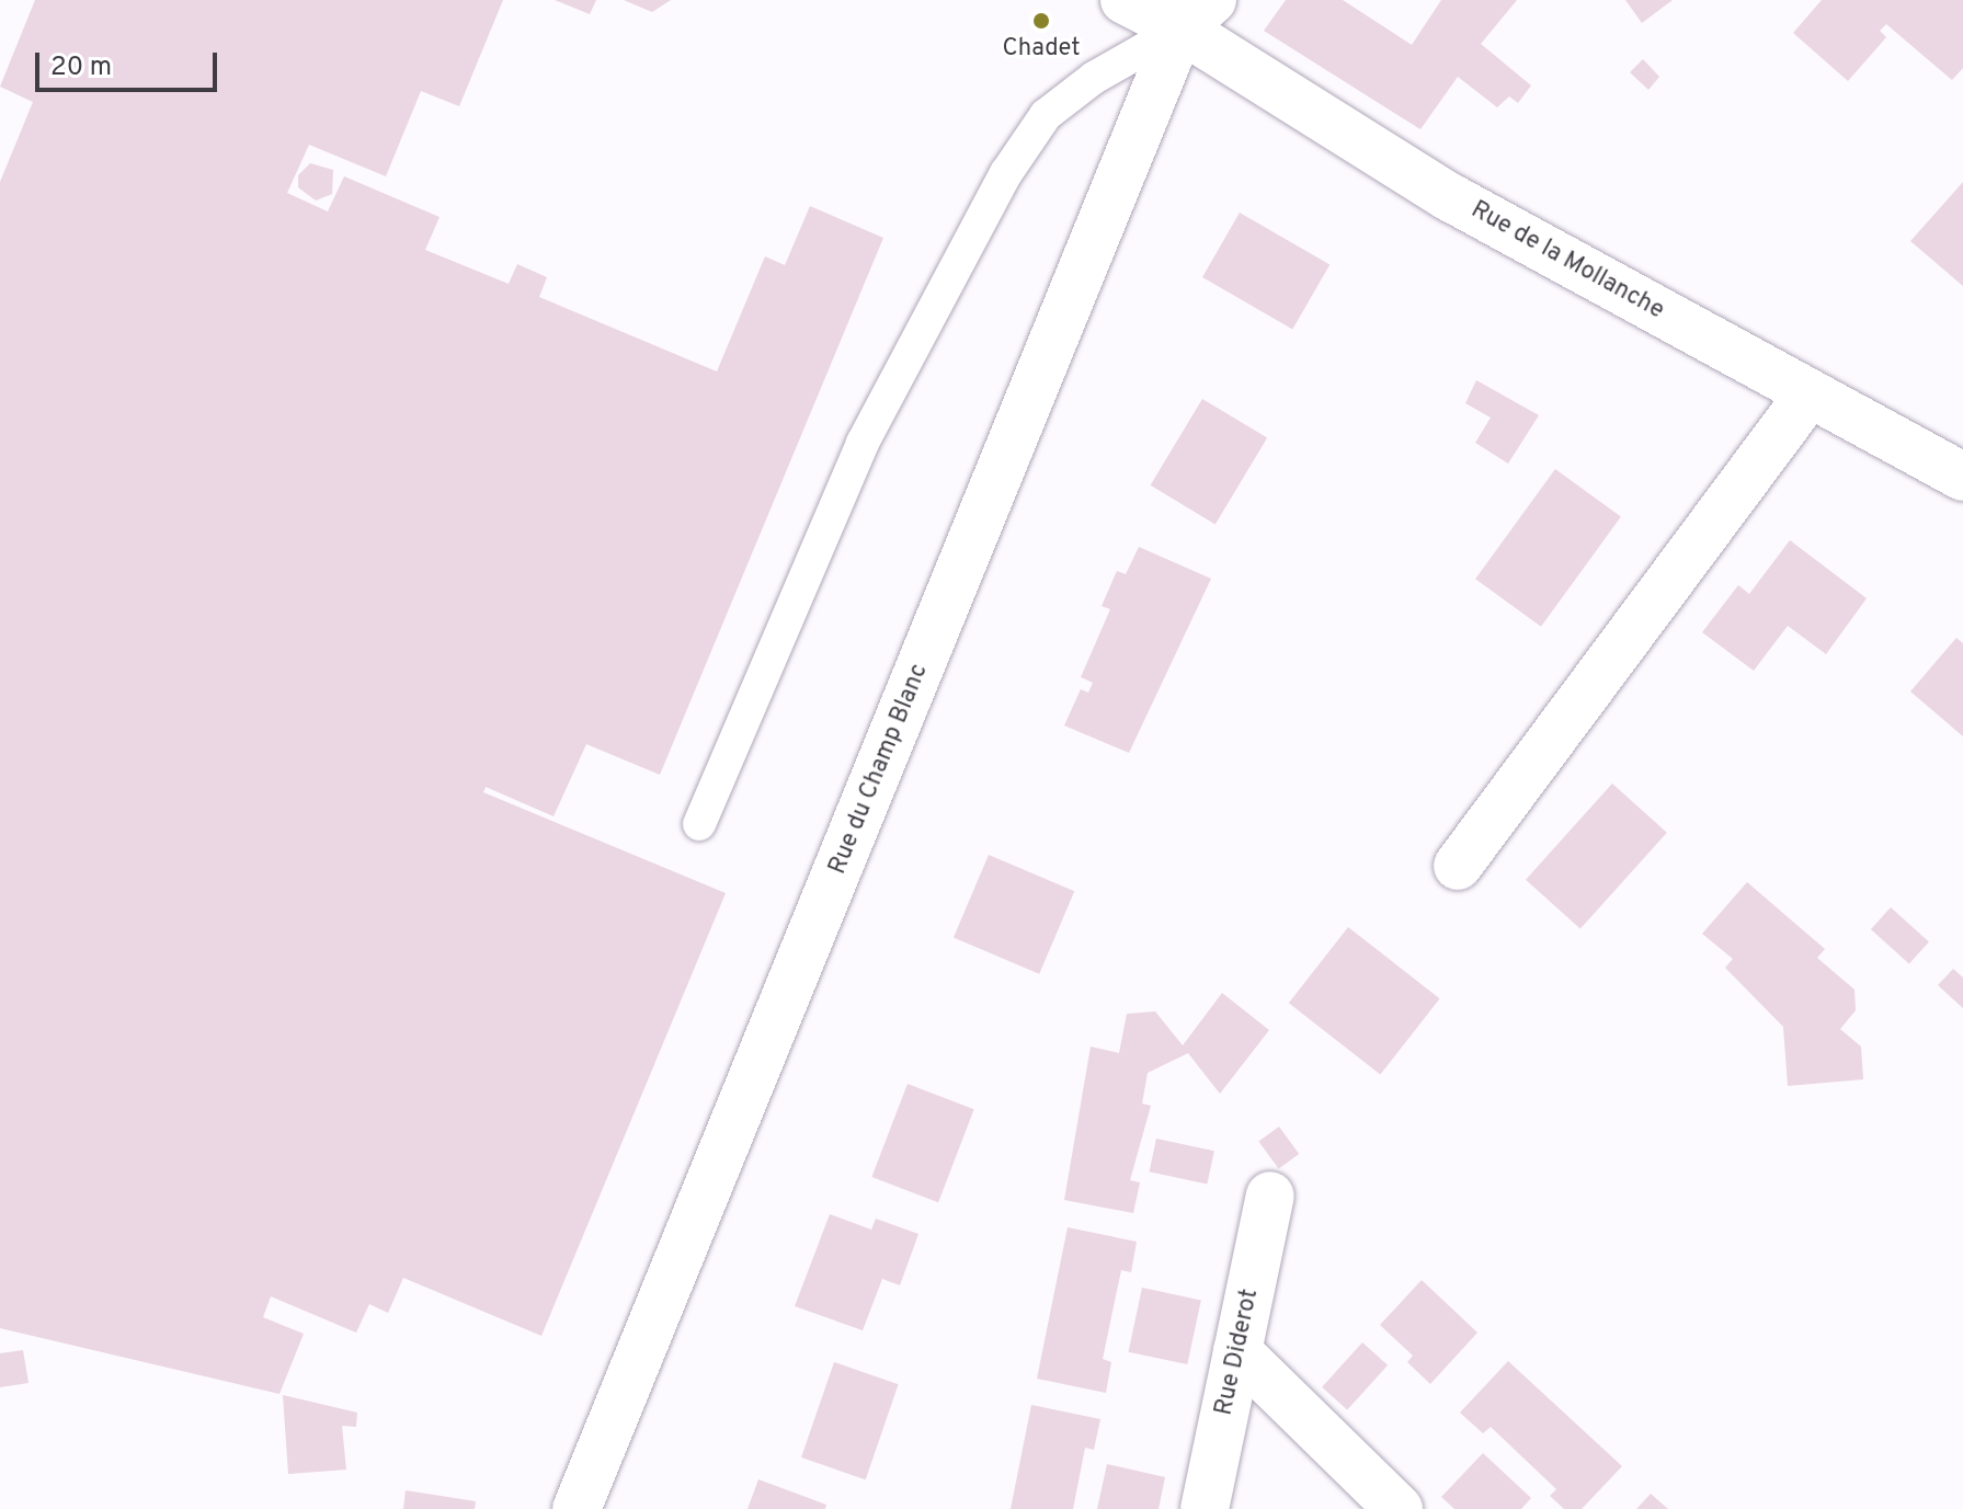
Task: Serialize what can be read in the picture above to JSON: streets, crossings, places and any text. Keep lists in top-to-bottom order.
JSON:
{
  "streets": {
    "street": ["Rue de la Mollanche", "Rue du Champ Blanc", "Rue Diderot"]
  },
  "crossings": [
    ["Rue de la Mollanche", "Rue du Champ Blanc"]
  ],
  "places": ["Chadet"],
  "scale_bar": "20 m"
}
